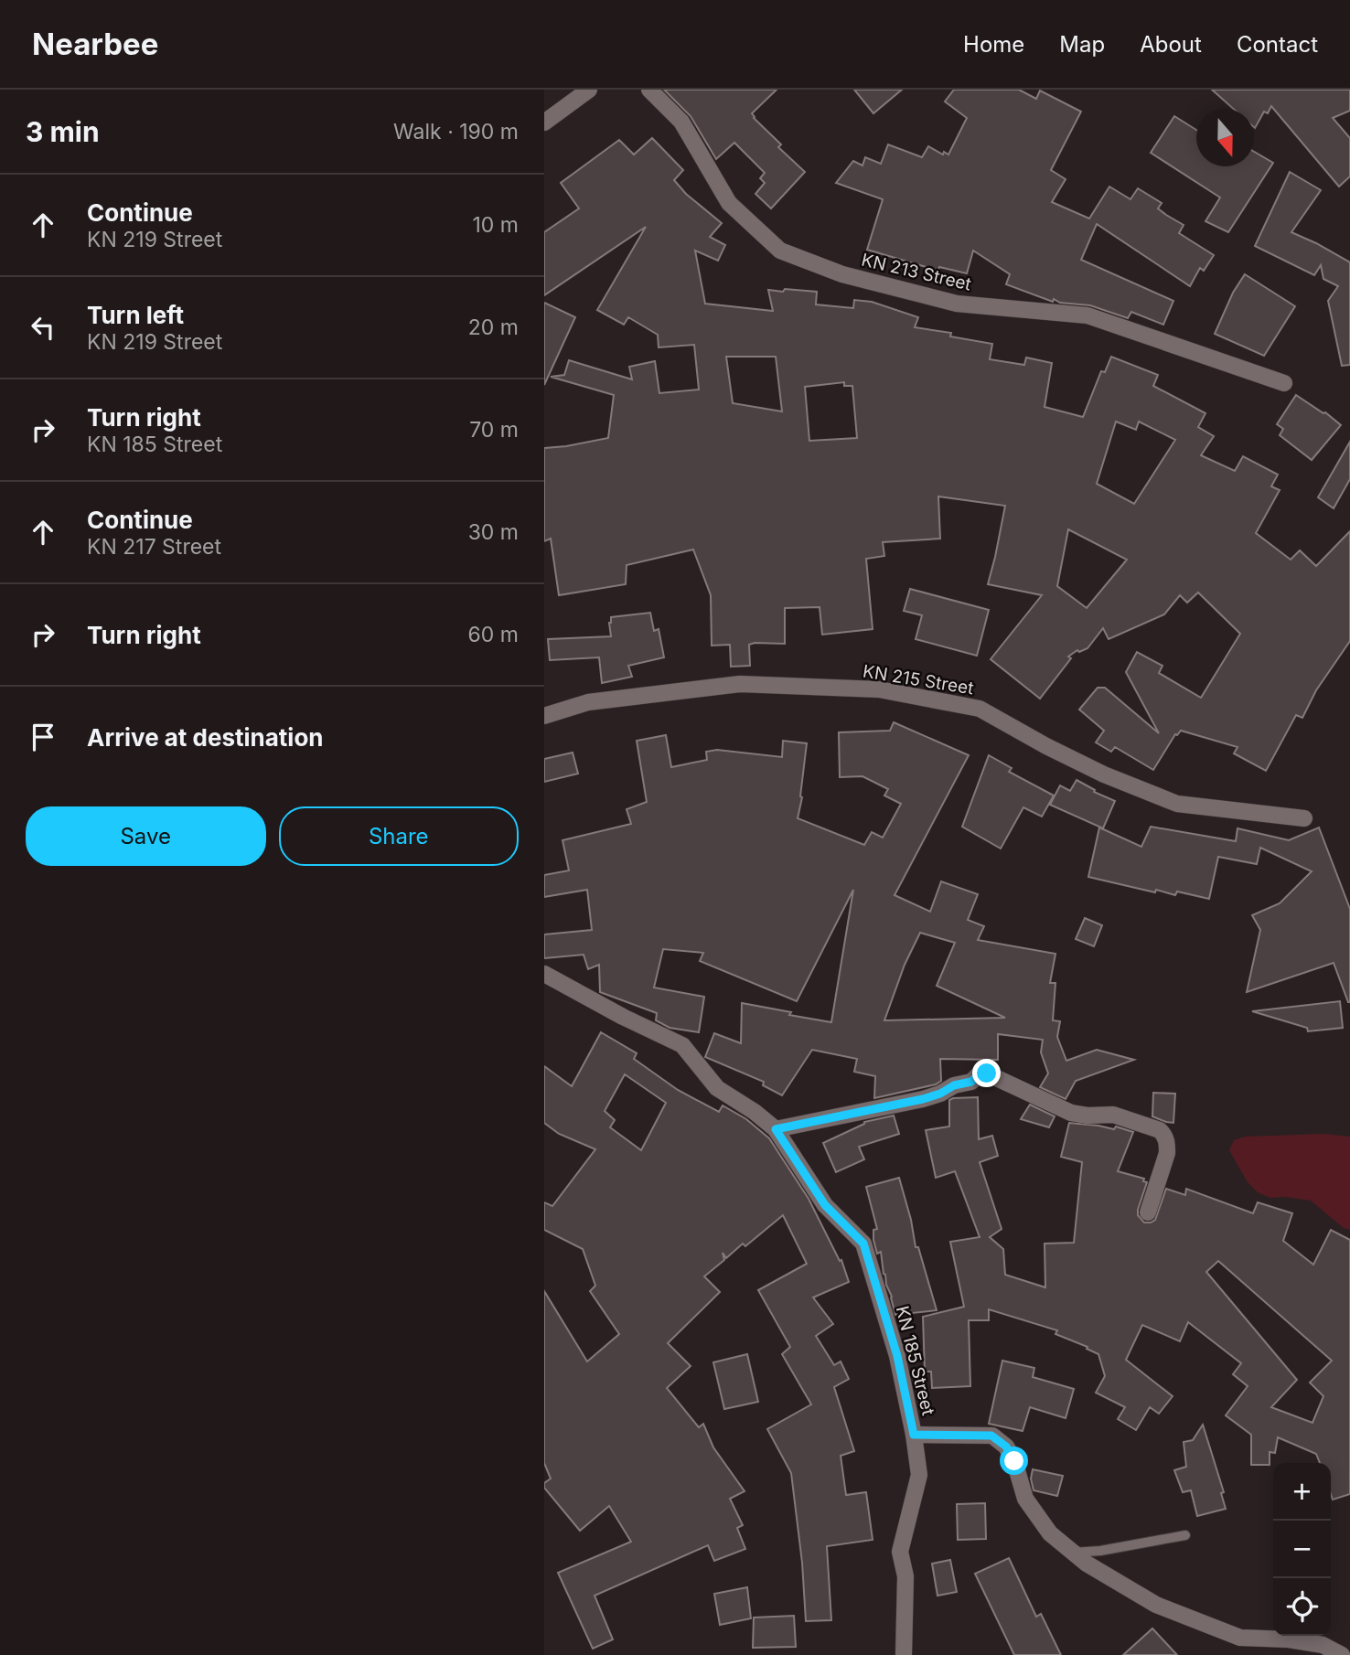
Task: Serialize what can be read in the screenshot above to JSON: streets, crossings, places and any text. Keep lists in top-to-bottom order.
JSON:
{
  "streets": {
    "street": ["KN 213 Street", "KN 215 Street", "KN 185 Street"]
  },
  "north": "bottom",
  "page": {
    "header": "Nearbee",
    "nav": [
      "Home",
      "Map",
      "About",
      "Contact"
    ],
    "heading": ["3 min", "Walk · 190 m"],
    "list": [
      ["Continue", "KN 219 Street", "10 m"],
      ["Turn left", "KN 219 Street", "20 m"],
      ["Turn right", "KN 185 Street", "70 m"],
      ["Continue", "KN 217 Street", "30 m"],
      ["Turn right", "60 m"],
      "Arrive at destination"
    ],
    "buttons": ["Save", "Share"],
    "map_buttons": ["+", "−"]
  }
}
